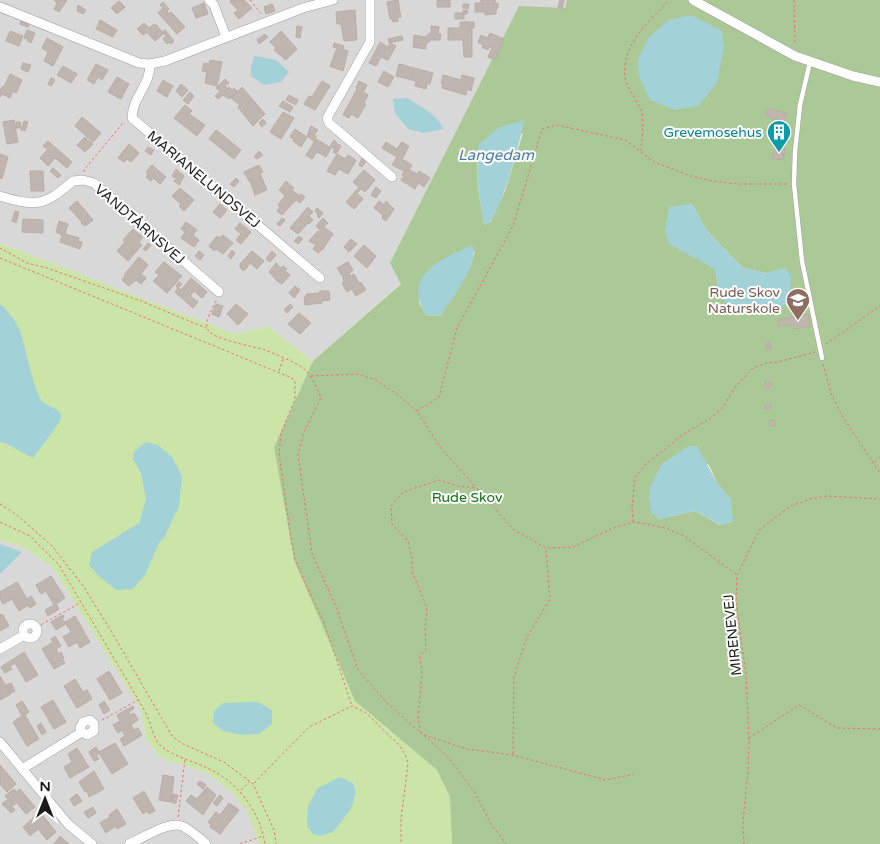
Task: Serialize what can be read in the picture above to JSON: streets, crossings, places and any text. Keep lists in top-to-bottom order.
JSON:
{
  "streets": {
    "street": ["MARIANELUNDSVEJ", "VANDTÅRNSVEJ"],
    "path": ["MIRENEVEJ"]
  },
  "water": ["Langedam"],
  "parks": ["Rude Skov"],
  "places": {
    "building": ["Grevemosehus"],
    "school or university": ["Rude Skov Naturskole"]
  },
  "north": "top"
}
